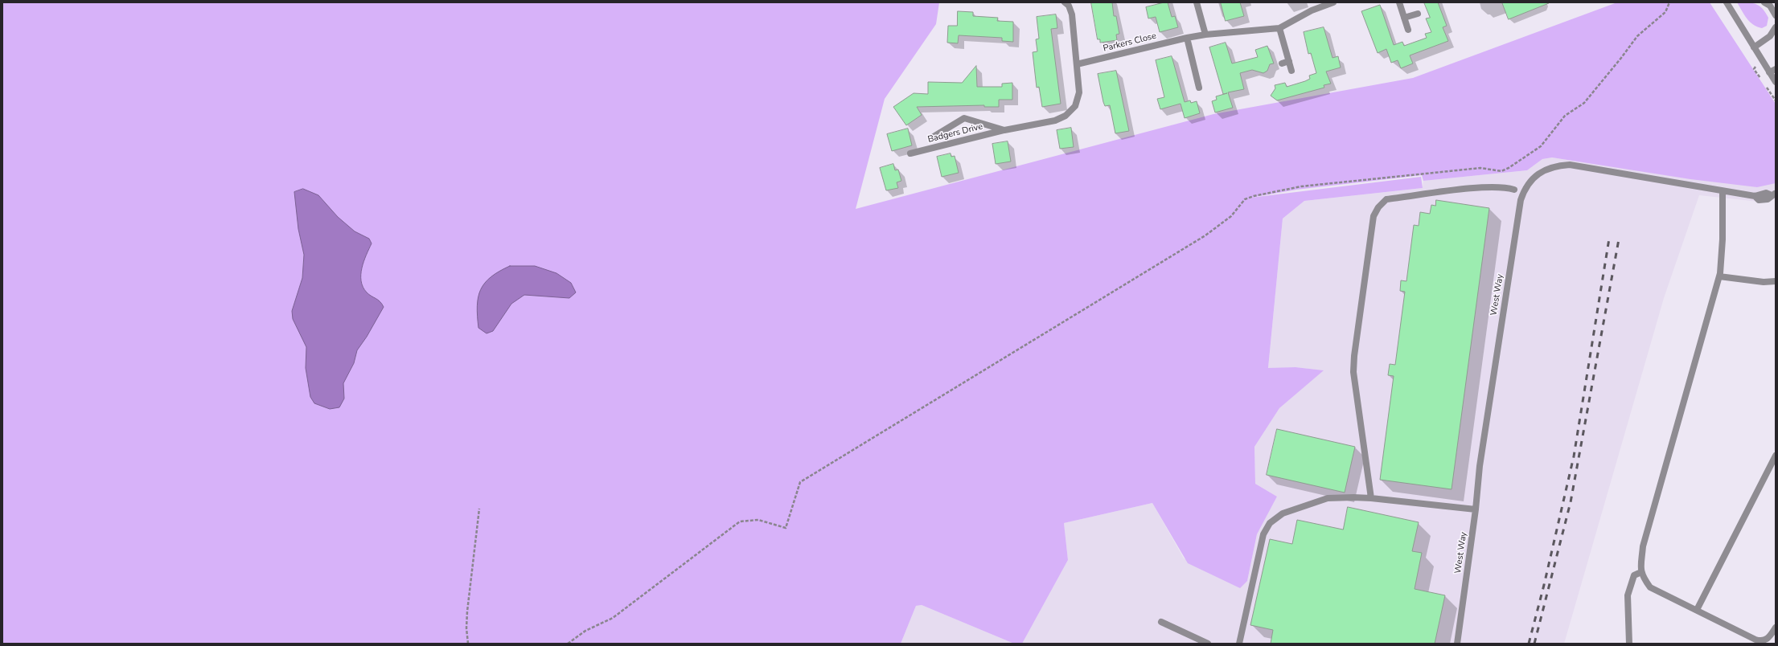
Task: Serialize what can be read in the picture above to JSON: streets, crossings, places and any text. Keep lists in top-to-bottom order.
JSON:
{
  "streets": {
    "street": ["Parkers Close", "Badgers Drive", "West Way"]
  }
}
